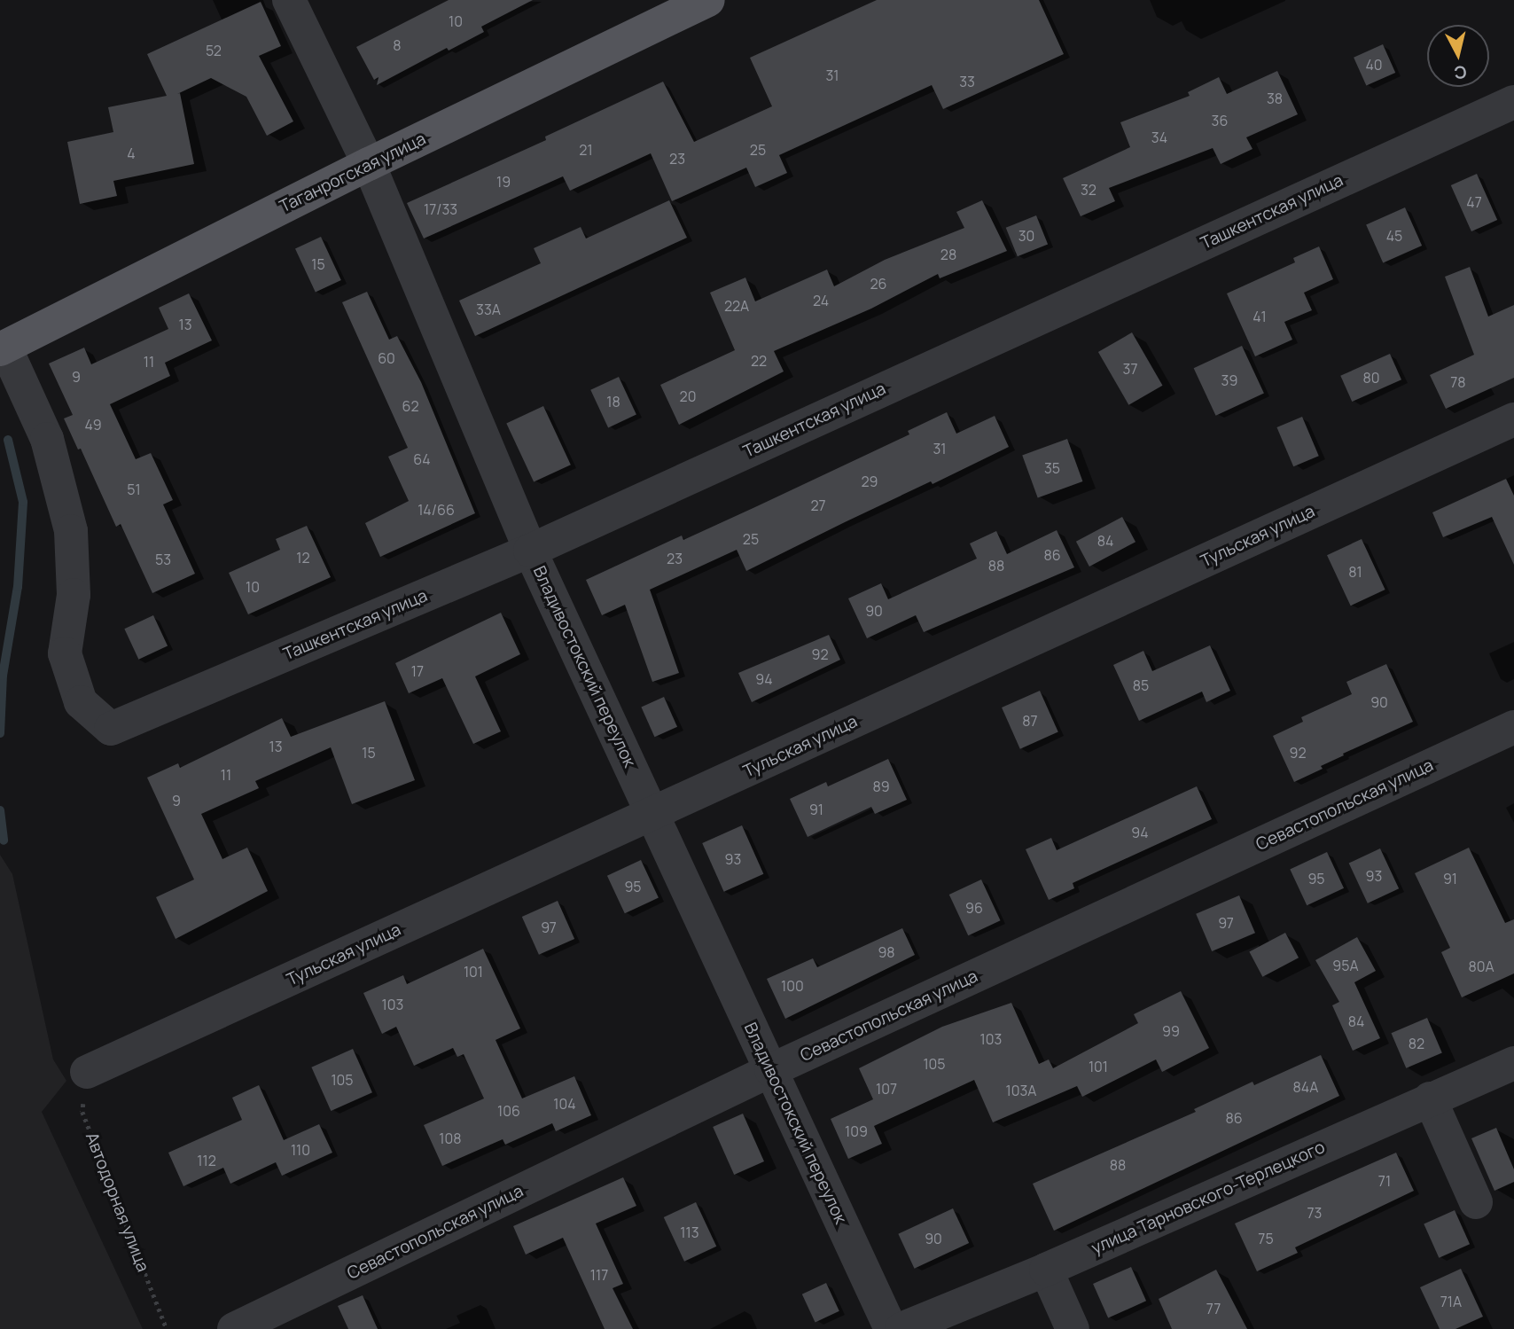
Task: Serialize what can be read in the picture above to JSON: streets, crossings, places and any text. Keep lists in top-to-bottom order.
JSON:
{
  "streets": {
    "main road": ["Таганрогская улица"],
    "street": [
      "Ташкентская улица",
      "Тульская улица",
      "Владивостокский переулок",
      "Севастопольская улица",
      "улица Тарновского-Терлецкого"
    ],
    "path": ["Автодорная улица"]
  },
  "crossings": [
    ["Таганрогская улица", "Ташкентская улица"],
    ["Таганрогская улица", "Владивостокский переулок"],
    ["Ташкентская улица", "Владивостокский переулок"],
    ["Тульская улица", "Владивостокский переулок"],
    ["Тульская улица", "Автодорная улица"],
    ["Владивостокский переулок", "Севастопольская улица"]
  ],
  "house_numbers": [
    "10",
    "8",
    "52",
    "40",
    "31",
    "33",
    "38",
    "36",
    "34",
    "21",
    "25",
    "4",
    "23",
    "19",
    "32",
    "47",
    "17/33",
    "30",
    "45",
    "28",
    "15",
    "26",
    "24",
    "22А",
    "33А",
    "41",
    "13",
    "60",
    "22",
    "11",
    "37",
    "9",
    "80",
    "39",
    "78",
    "20",
    "18",
    "62",
    "49",
    "31",
    "64",
    "35",
    "29",
    "51",
    "27",
    "14/66",
    "25",
    "84",
    "86",
    "12",
    "23",
    "53",
    "88",
    "81",
    "10",
    "90",
    "92",
    "17",
    "94",
    "85",
    "90",
    "87",
    "13",
    "15",
    "92",
    "11",
    "89",
    "9",
    "91",
    "94",
    "93",
    "93",
    "95",
    "91",
    "95",
    "96",
    "97",
    "97",
    "98",
    "95А",
    "80А",
    "101",
    "100",
    "103",
    "84",
    "99",
    "103",
    "82",
    "105",
    "101",
    "105",
    "84А",
    "107",
    "103А",
    "104",
    "106",
    "86",
    "109",
    "108",
    "110",
    "112",
    "88",
    "71",
    "73",
    "113",
    "90",
    "75",
    "117",
    "71А",
    "77"
  ],
  "north": "bottom"
}
